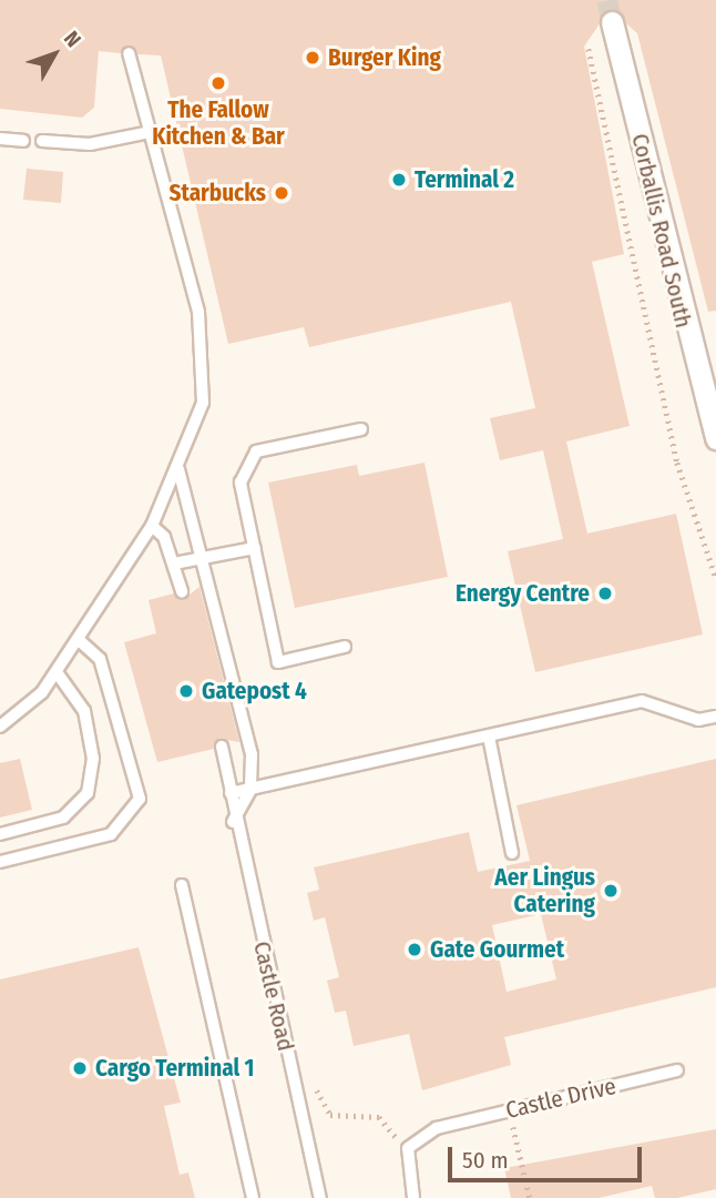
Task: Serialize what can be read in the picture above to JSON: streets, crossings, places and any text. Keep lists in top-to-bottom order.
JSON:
{
  "streets": {
    "street": ["Corballis Road South"],
    "lane": ["Castle Road", "Castle Drive"]
  },
  "places": [
    "Burger King",
    "The Fallow Kitchen & Bar",
    "Terminal 2",
    "Starbucks",
    "Energy Centre",
    "Gatepost 4",
    "Aer Lingus Catering",
    "Gate Gourmet",
    "Cargo Terminal 1"
  ],
  "scale_bar": "50 m",
  "north": "top right"
}
